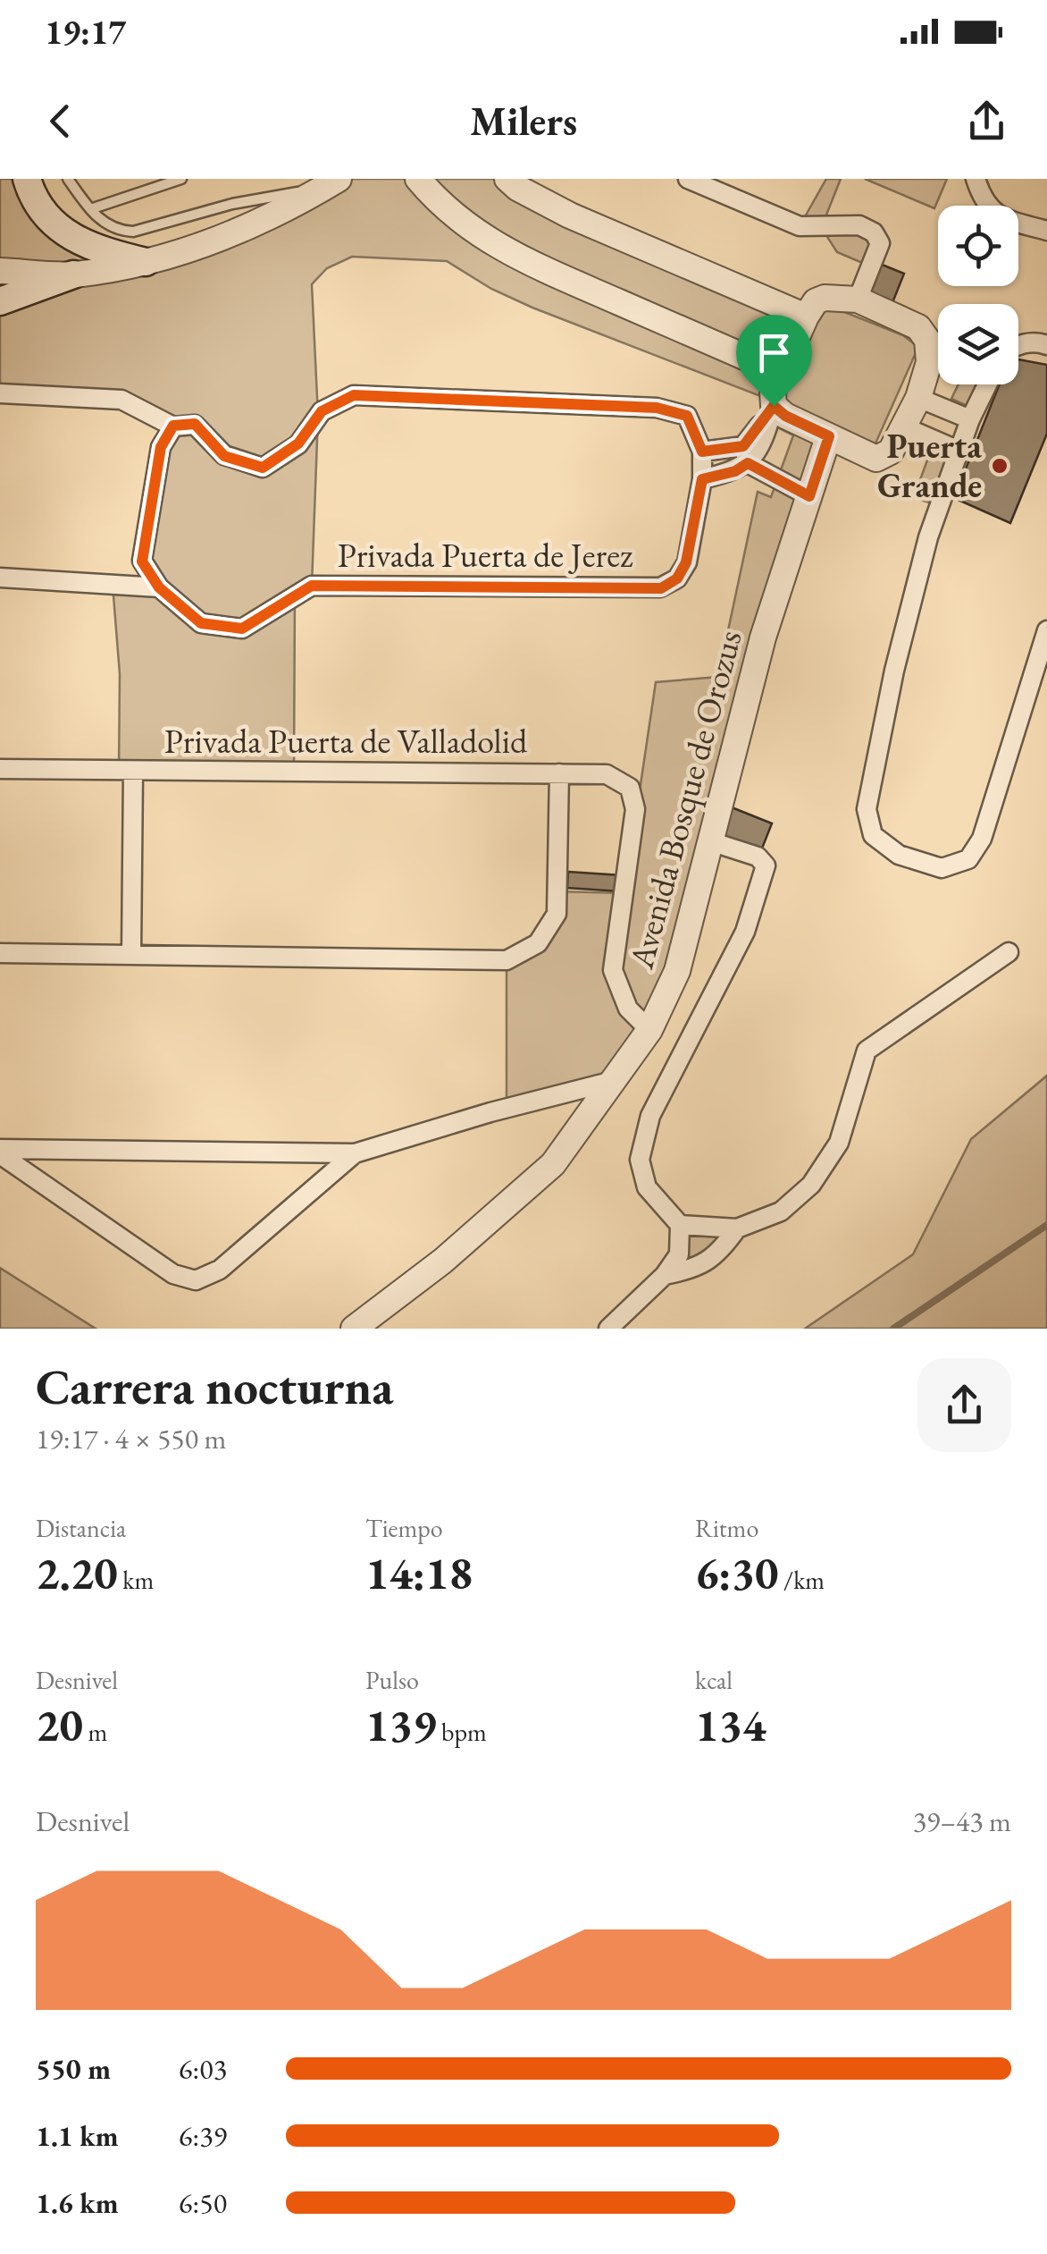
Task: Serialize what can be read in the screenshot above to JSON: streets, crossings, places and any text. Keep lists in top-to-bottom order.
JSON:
{
  "streets": {
    "street": ["Privada Puerta de Jerez", "Privada Puerta de Valladolid", "Avenida Bosque de Orozus"]
  },
  "crossings": [
    ["Privada Puerta de Valladolid", "Avenida Bosque de Orozus"]
  ],
  "places": ["Puerta Grande"],
  "page": {
    "status": "19:17",
    "header": "Milers",
    "heading": ["Carrera nocturna", "19:17 · 4 × 550 m"],
    "stats": [
      ["Distancia", "2.20 km"],
      ["Tiempo", "14:18"],
      ["Ritmo", "6:30 /km"],
      ["Desnivel", "20 m"],
      ["Pulso", "139 bpm"],
      ["kcal", "134"]
    ],
    "chart": ["Desnivel", "39–43 m"],
    "list": [
      {
        "name": "550 m",
        "note": "6:03"
      },
      {
        "name": "1.1 km",
        "note": "6:39"
      },
      {
        "name": "1.6 km",
        "note": "6:50"
      }
    ]
  }
}
